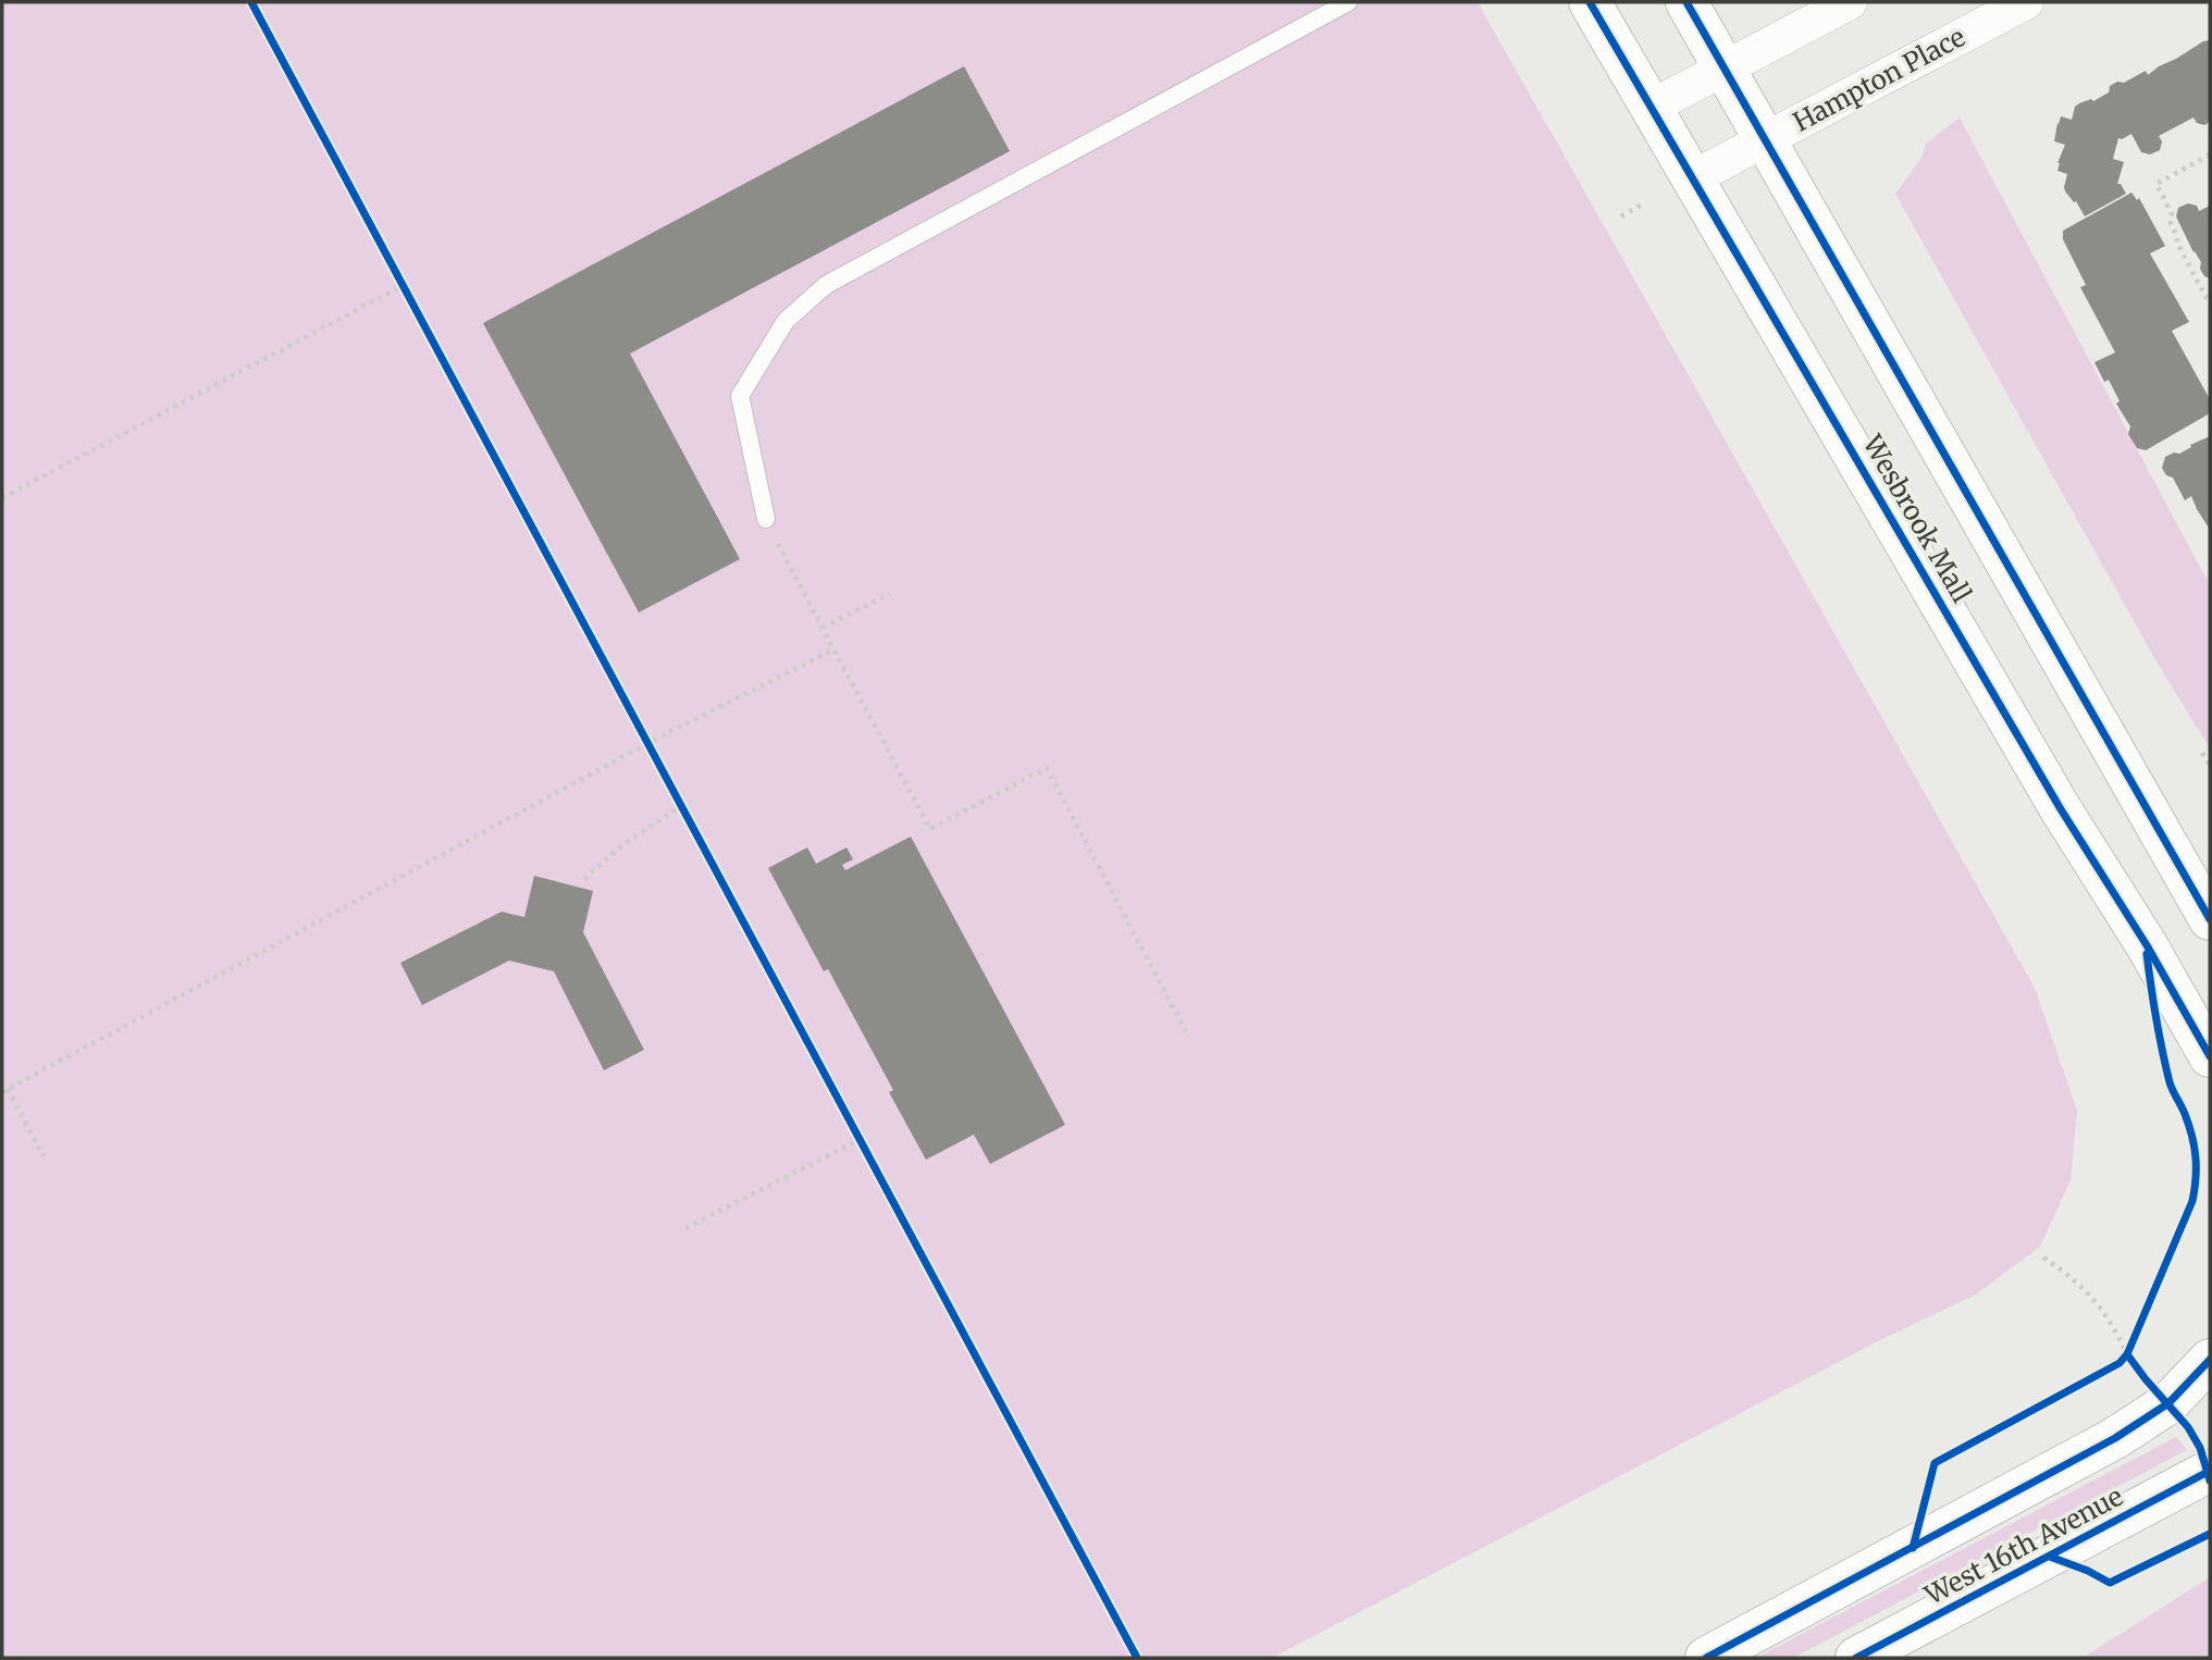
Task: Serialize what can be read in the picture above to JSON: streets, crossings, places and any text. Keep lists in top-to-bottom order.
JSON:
{
  "streets": {
    "main road": ["Wesbrook Mall", "West 16th Avenue"],
    "street": ["Hampton Place"]
  },
  "crossings": [
    ["Hampton Place", "Wesbrook Mall"]
  ]
}
